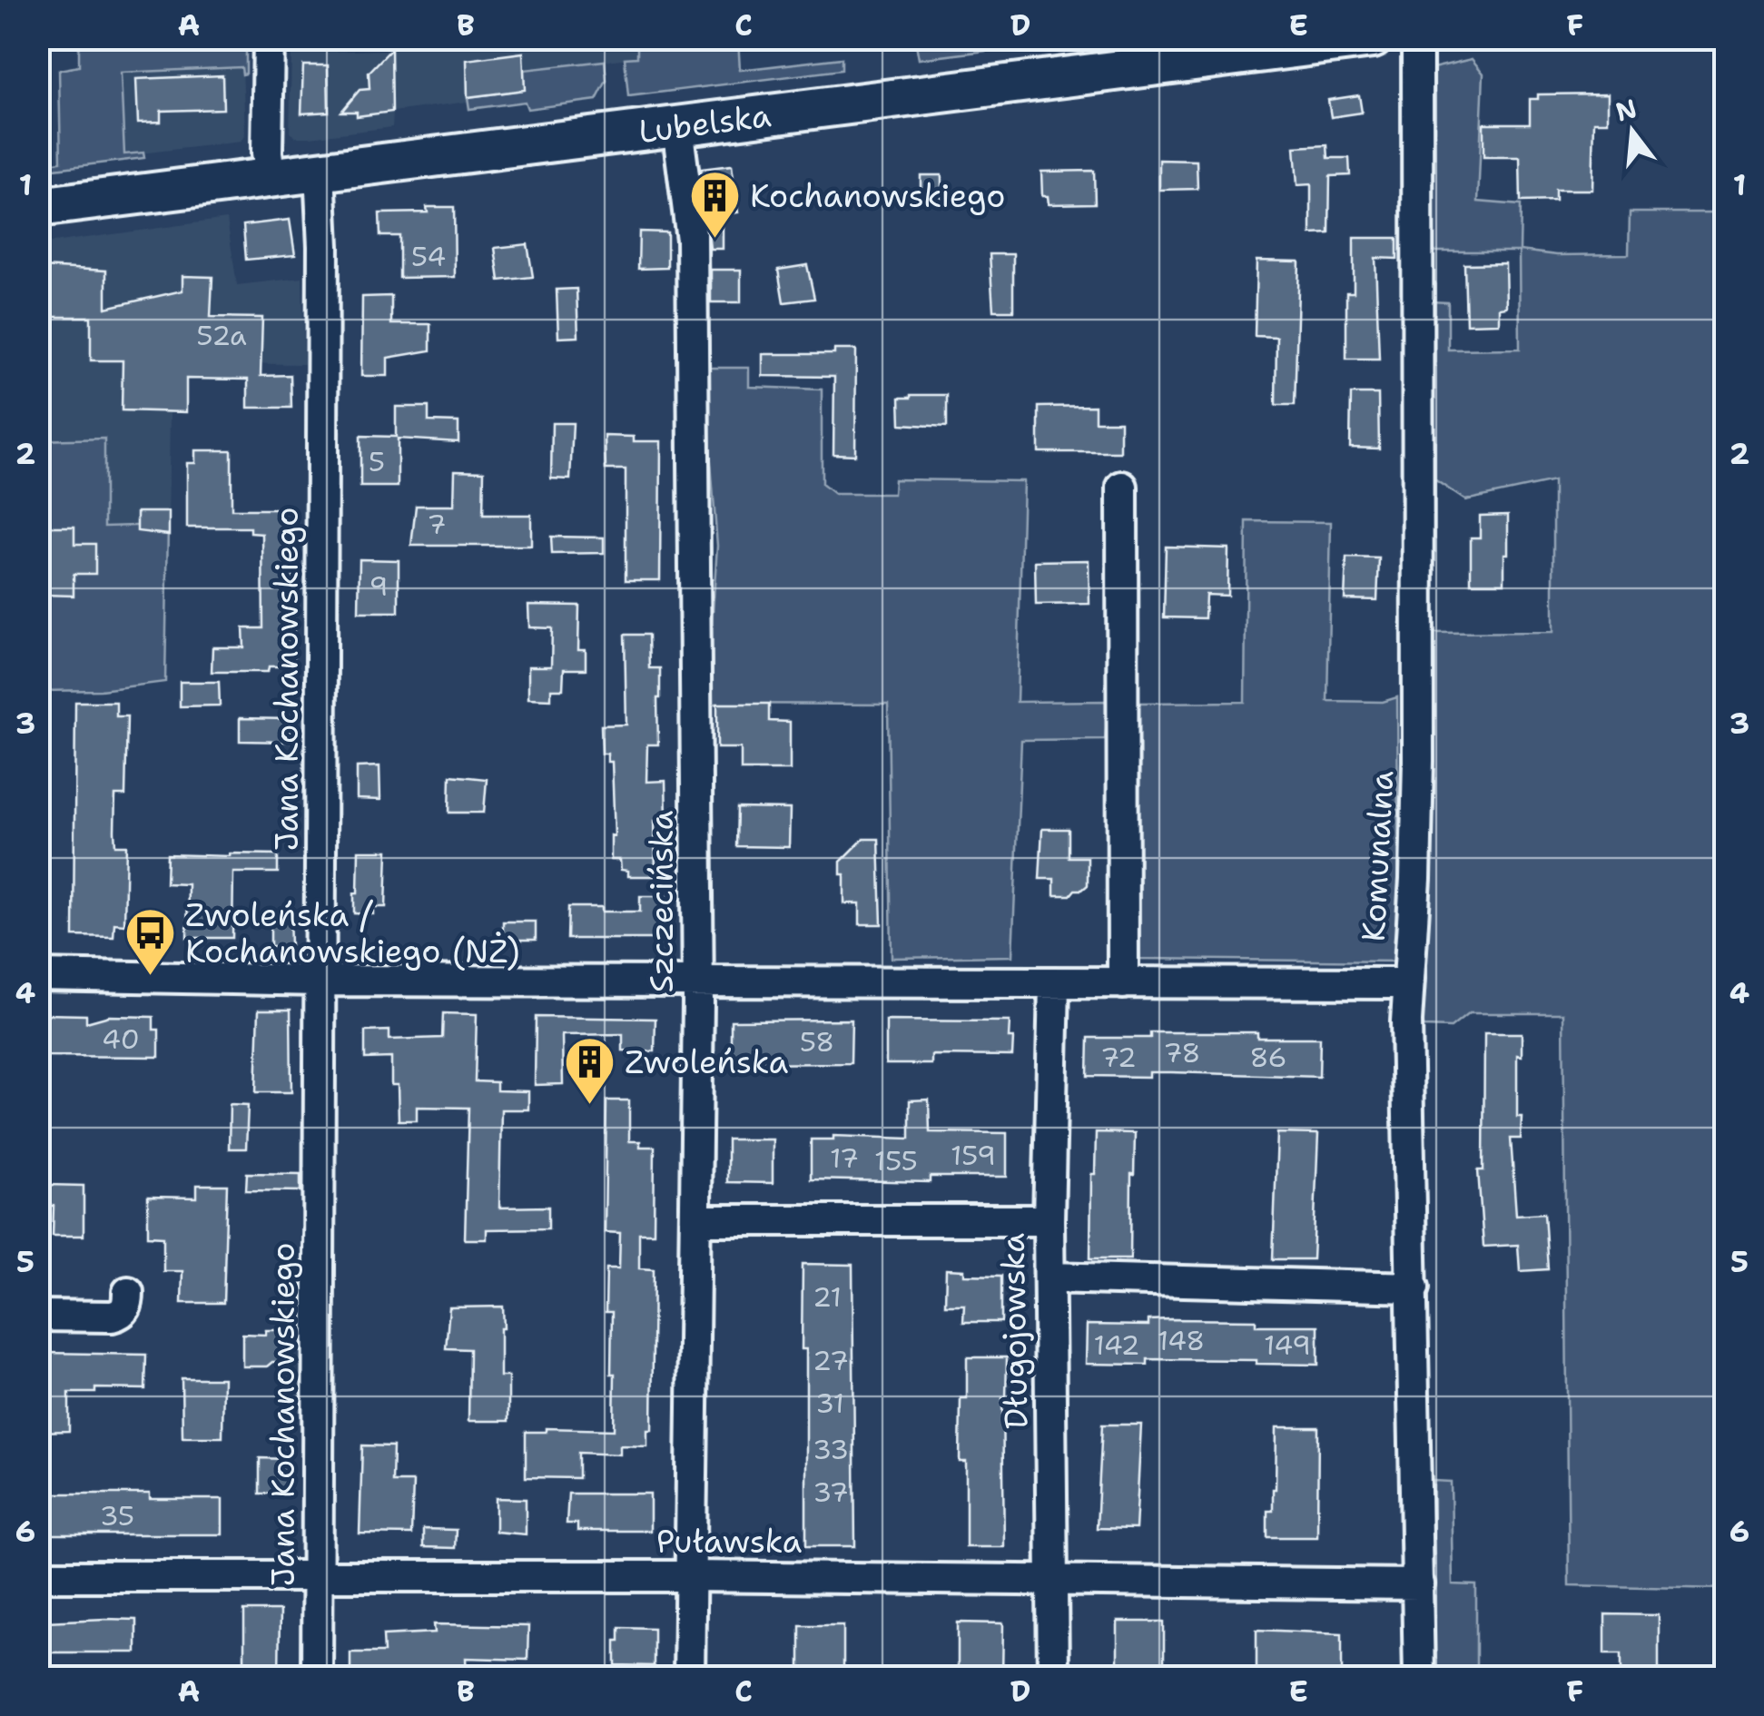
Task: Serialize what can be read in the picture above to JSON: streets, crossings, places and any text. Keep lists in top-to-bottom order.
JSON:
{
  "streets": {
    "main road": ["Lubelska"],
    "street": [
      "Jana Kochanowskiego",
      "Komunalna",
      "Szczecińska",
      "Długojowska",
      "Puławska"
    ]
  },
  "crossings": [
    ["Lubelska", "Jana Kochanowskiego"],
    ["Lubelska", "Szczecińska"],
    ["Jana Kochanowskiego", "Puławska"],
    ["Komunalna", "Puławska"],
    ["Szczecińska", "Puławska"],
    ["Długojowska", "Puławska"]
  ],
  "places": {
    "building": ["Kochanowskiego", "Zwoleńska"],
    "bus stop": ["Zwoleńska / Kochanowskiego (NŻ)"]
  },
  "house_numbers": [
    "54",
    "52a",
    "5",
    "7",
    "9",
    "40",
    "58",
    "78",
    "72",
    "86",
    "159",
    "17",
    "155",
    "21",
    "148",
    "142",
    "149",
    "27",
    "31",
    "33",
    "37",
    "35"
  ],
  "north": "top",
  "grid": {
    "columns": [
      "A",
      "B",
      "C",
      "D",
      "E",
      "F"
    ],
    "rows": [
      "1",
      "2",
      "3",
      "4",
      "5",
      "6"
    ]
  }
}
